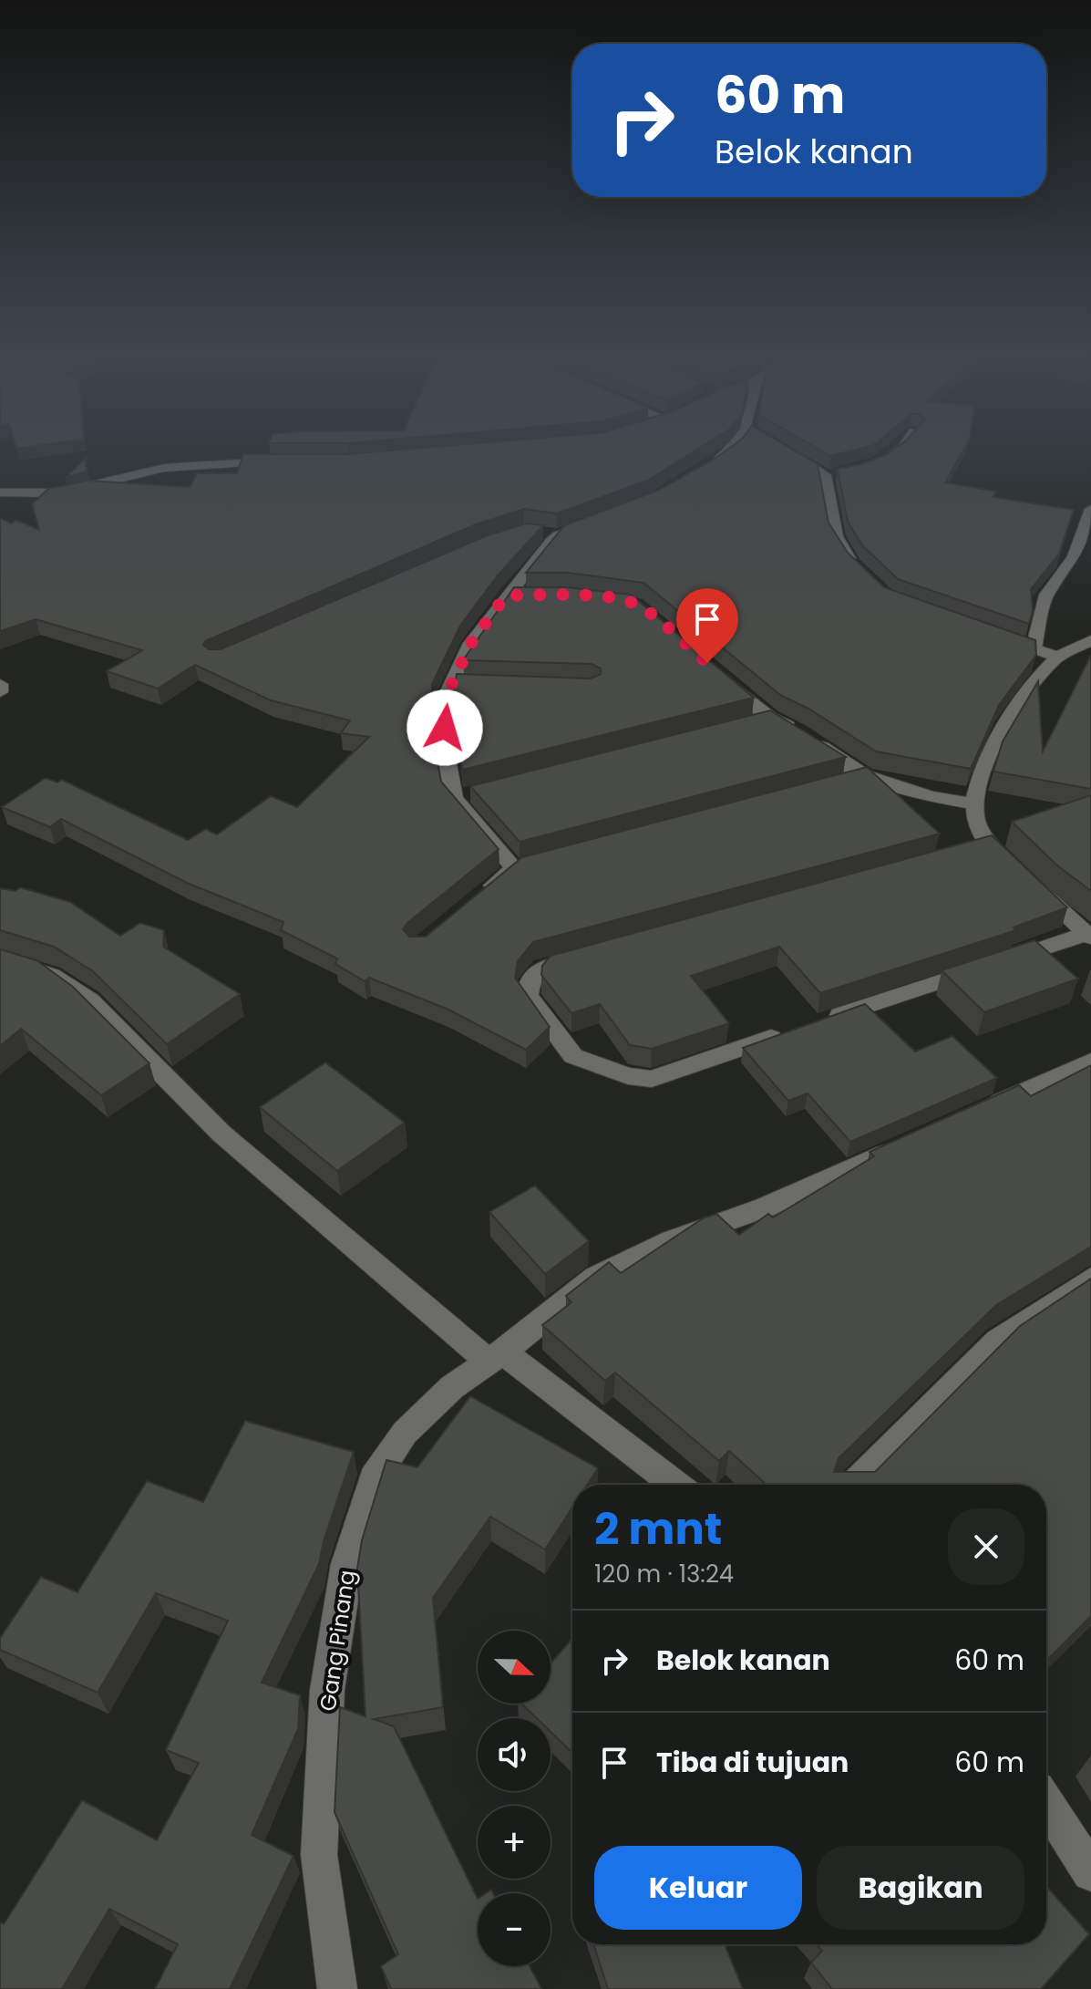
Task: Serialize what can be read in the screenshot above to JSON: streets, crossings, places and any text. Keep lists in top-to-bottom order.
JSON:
{
  "streets": {
    "street": ["Gang Pinang"]
  },
  "north": "right",
  "page": {
    "turn": ["60 m", "Belok kanan"],
    "heading": ["2 mnt", "120 m · 13:24"],
    "list": [
      {
        "name": "Belok kanan",
        "value": "60 m"
      },
      {
        "name": "Tiba di tujuan",
        "value": "60 m"
      }
    ],
    "map_buttons": ["+", "−"],
    "buttons": ["Keluar", "Bagikan"]
  }
}
